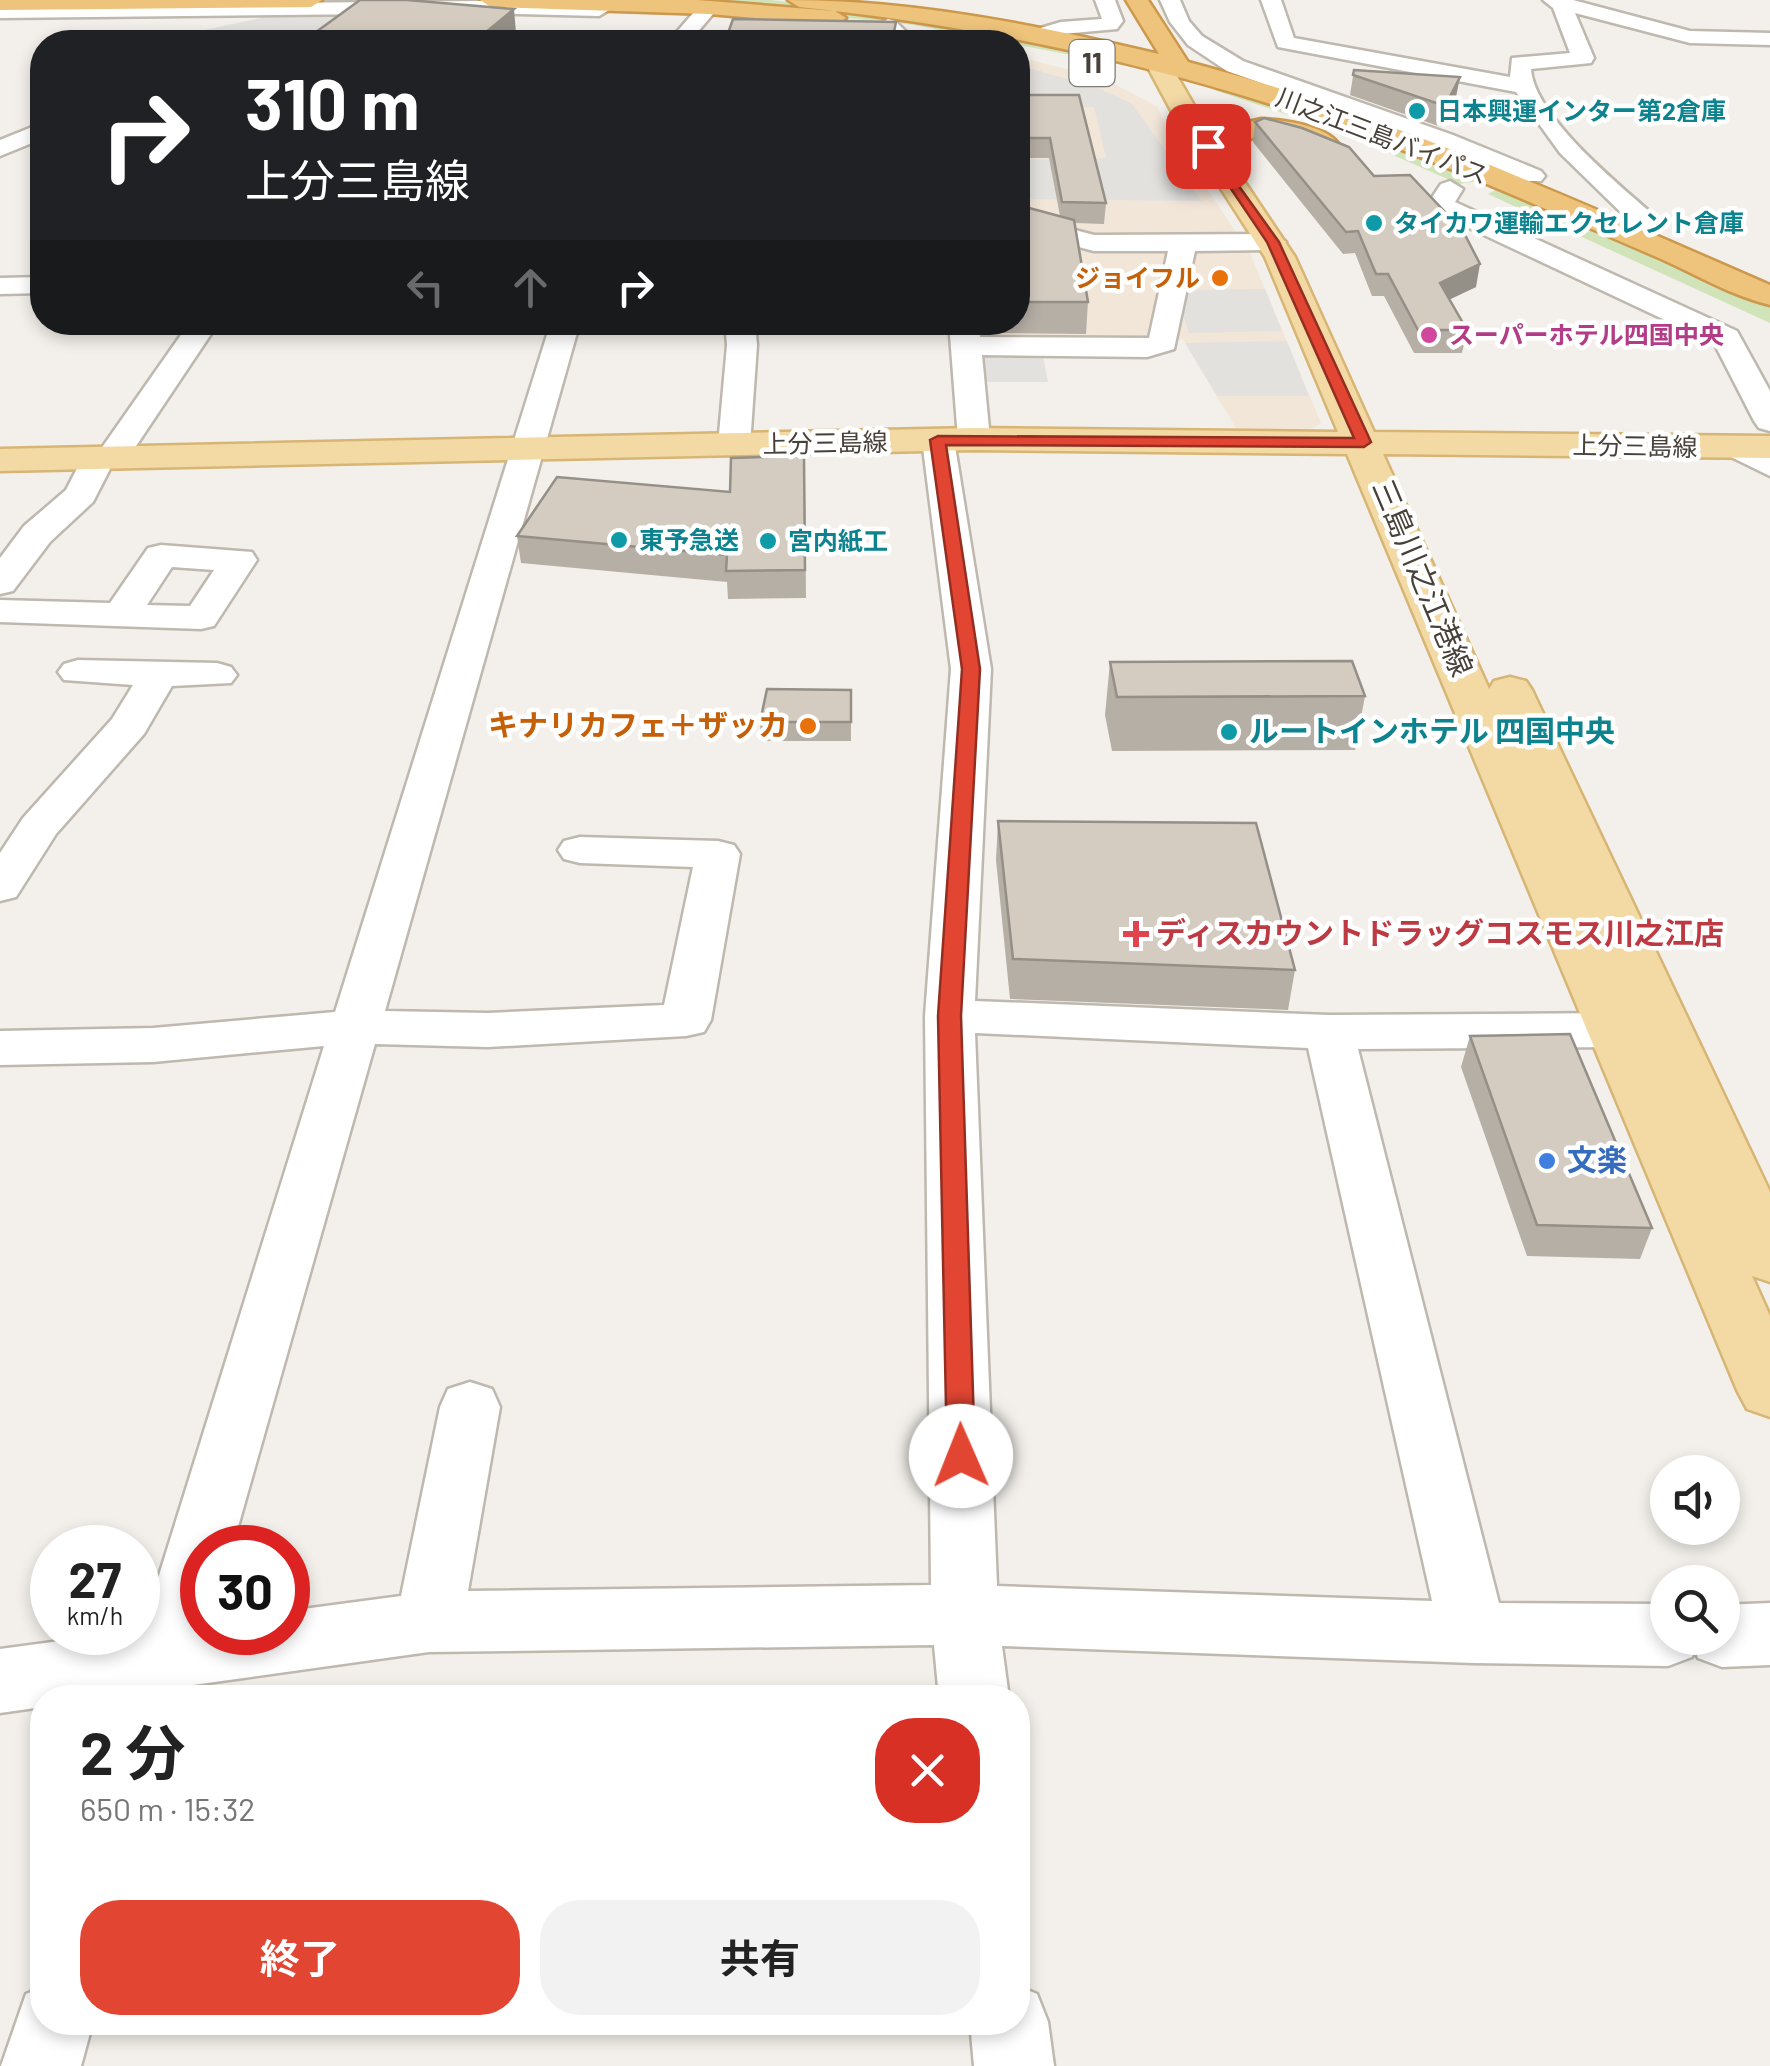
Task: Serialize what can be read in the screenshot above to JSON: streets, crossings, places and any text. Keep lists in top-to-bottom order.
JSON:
{
  "streets": {
    "highway": ["11", "川之江三島バイパス"],
    "main road": ["上分三島線", "三島川之江港線"]
  },
  "crossings": [
    ["川之江三島バイパス", "三島川之江港線"],
    ["上分三島線", "三島川之江港線"]
  ],
  "places": {
    "other": [
      "日本興運インター第2倉庫",
      "タイカワ運輸エクセレント倉庫",
      "ジョイフル",
      "スーパーホテル四国中央",
      "東予急送",
      "宮内紙工",
      "キナリカフェ＋ザッカ",
      "ルートインホテル 四国中央",
      "文楽"
    ],
    "health": ["ディスカウントドラッグコスモス川之江店"]
  },
  "page": {
    "turn": ["310 m", "上分三島線"],
    "speed": "27 km/h",
    "limit": "30",
    "heading": ["2 分", "650 m · 15:32"],
    "buttons": ["終了", "共有"]
  }
}
